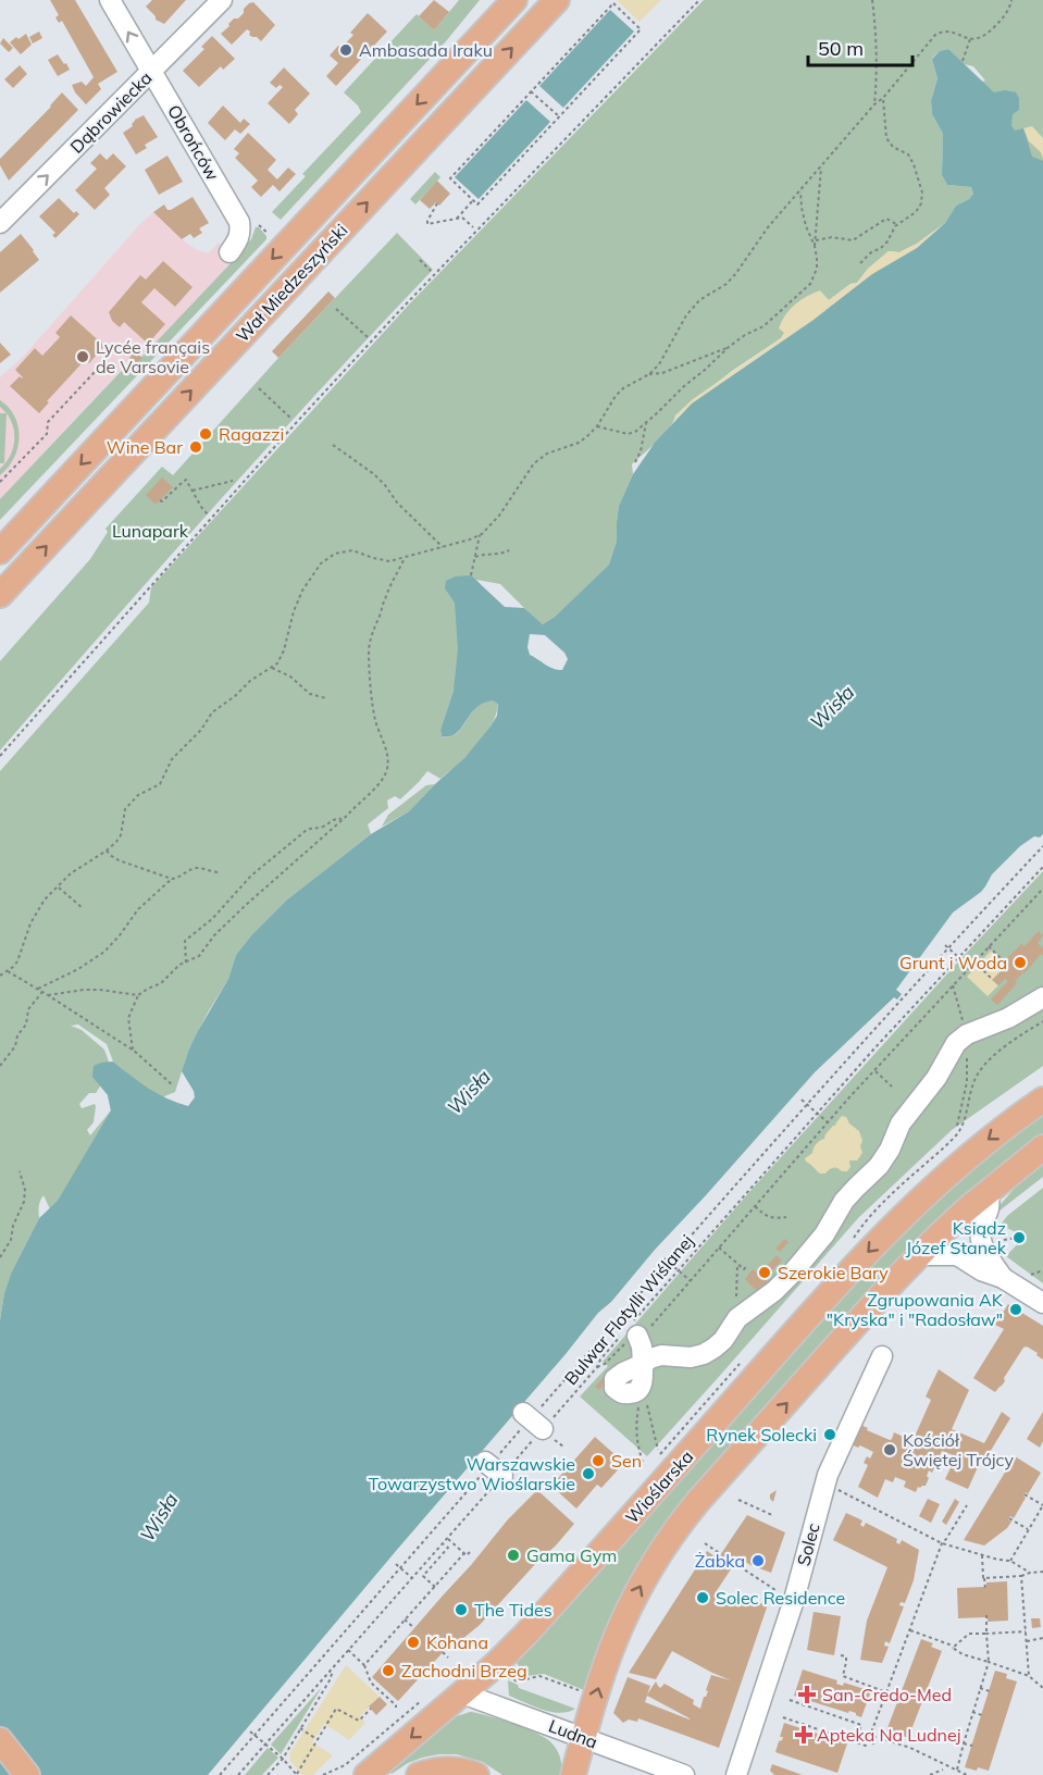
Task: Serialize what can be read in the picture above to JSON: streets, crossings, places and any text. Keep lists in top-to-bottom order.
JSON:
{
  "streets": {
    "main road": ["Wał Miedzeszyński", "Wioślarska"],
    "street": [
      "Dąbrowiecka",
      "Obrońców",
      "Solec",
      "Ludna"
    ],
    "path": ["Bulwar Flotylli Wiślanej"]
  },
  "crossings": [
    ["Dąbrowiecka", "Obrońców"],
    ["Wioślarska", "Ludna"]
  ],
  "one_way": ["Dąbrowiecka"],
  "water": ["Wisła"],
  "parks": ["Lunapark"],
  "places": {
    "other": [
      "Ambasada Iraku",
      "Lycée français de Varsovie",
      "Ragazzi",
      "Wine Bar",
      "Grunt i Woda",
      "Ksiądz Józef Stanek",
      "Szerokie Bary",
      "Zgrupowania AK \"Kryska\" i \"Radosław\"",
      "Rynek Solecki",
      "Kościół Świętej Trójcy",
      "Sen",
      "Warszawskie Towarzystwo Wioślarskie",
      "Gama Gym",
      "Żabka",
      "Solec Residence",
      "The Tides",
      "Kohana",
      "Zachodni Brzeg"
    ],
    "health": ["San-Credo-Med", "Apteka Na Ludnej"]
  },
  "scale_bar": "50 m"
}
